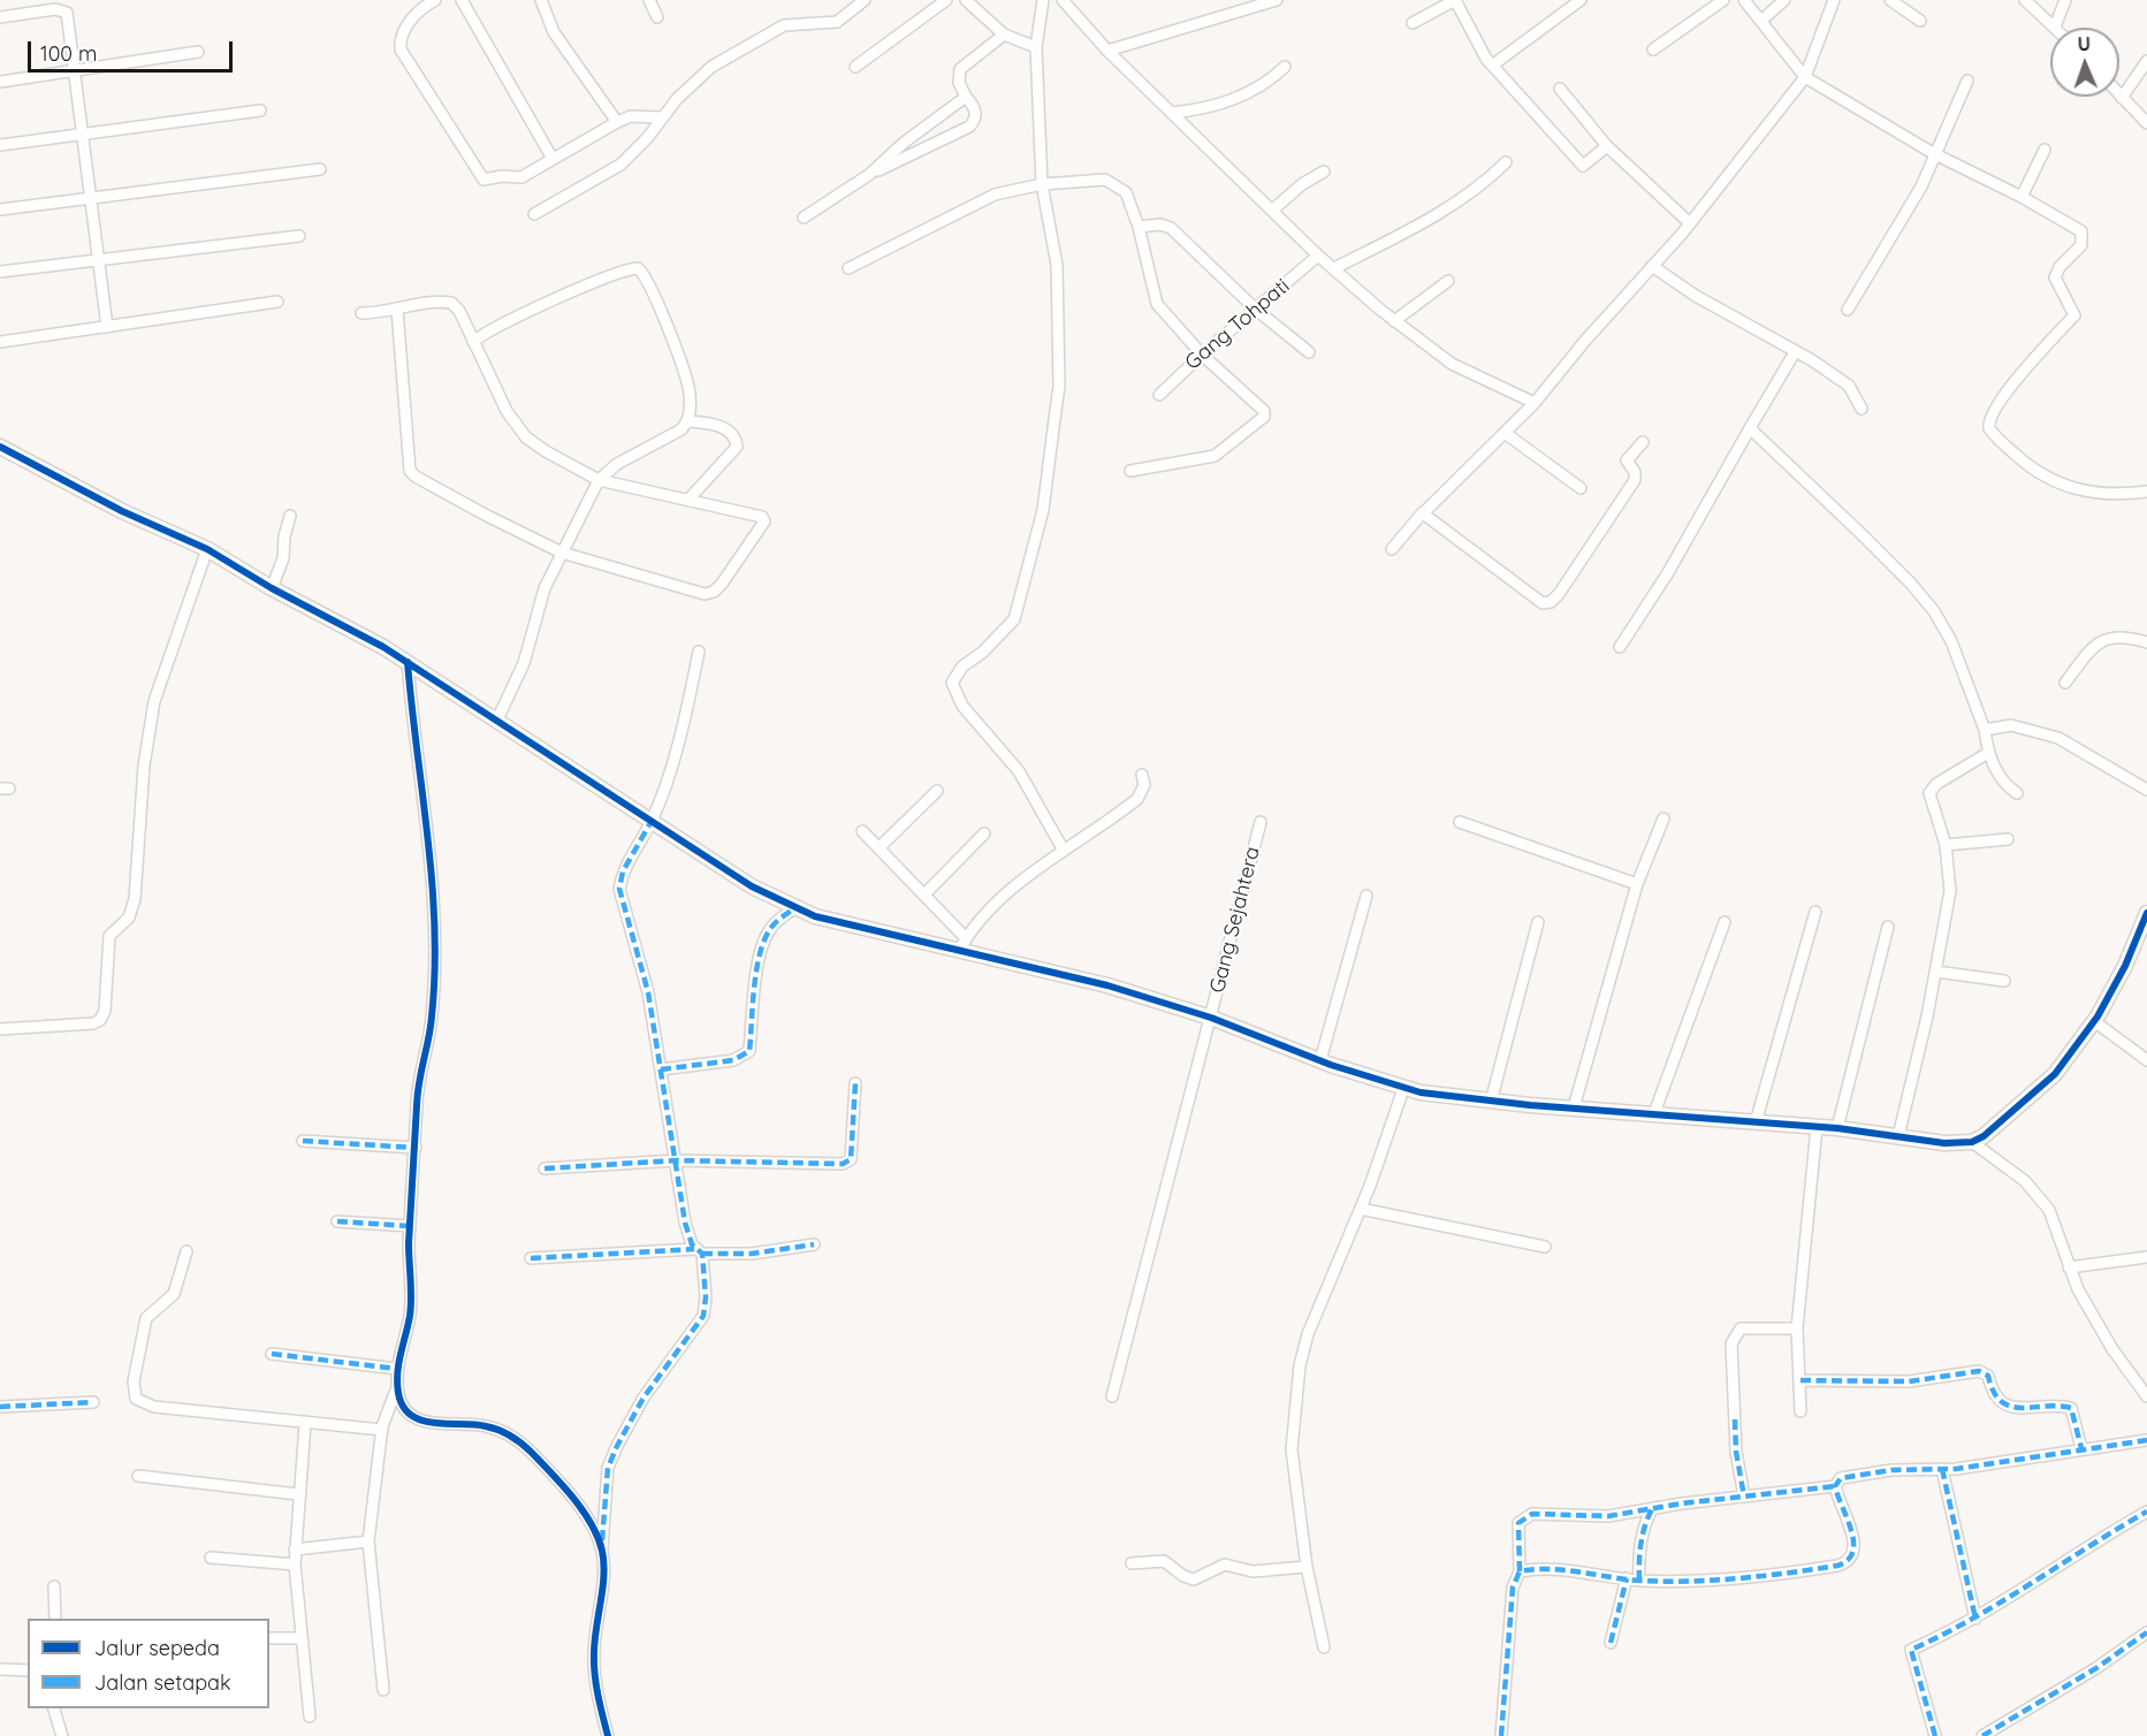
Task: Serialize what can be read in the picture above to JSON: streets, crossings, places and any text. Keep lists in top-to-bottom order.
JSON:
{
  "streets": {
    "street": ["Gang Tohpati", "Gang Sejahtera"]
  },
  "legend": ["Jalur sepeda", "Jalan setapak"],
  "scale_bar": "100 m",
  "north": "top"
}
